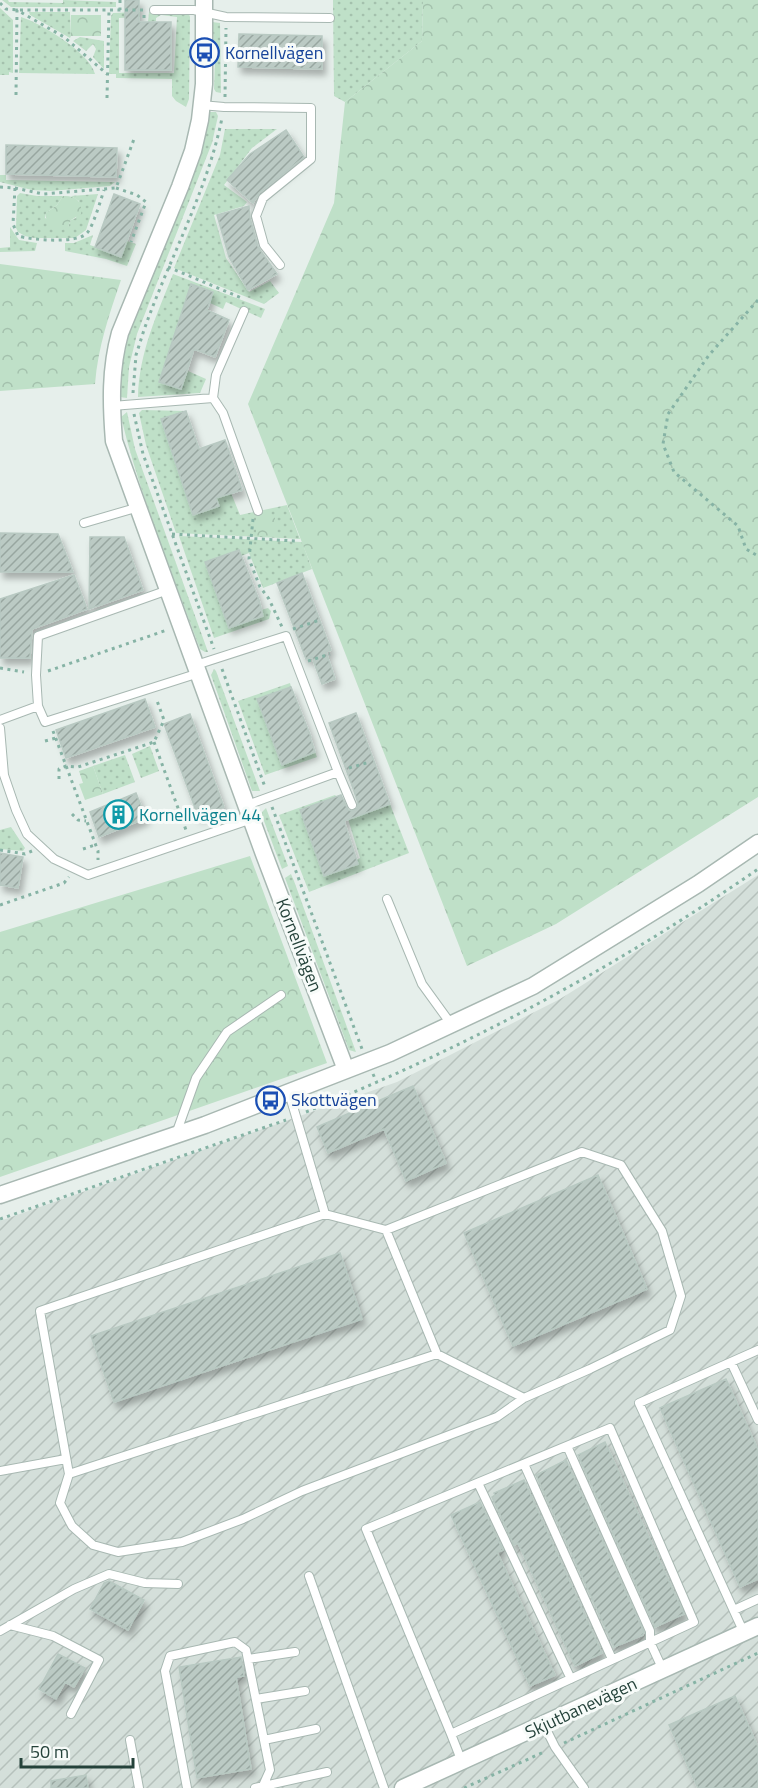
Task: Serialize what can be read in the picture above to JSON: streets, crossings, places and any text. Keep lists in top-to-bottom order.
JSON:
{
  "streets": {
    "street": ["Kornellvägen", "Skjutbanevägen"]
  },
  "places": {
    "bus stop": ["Kornellvägen", "Skottvägen"],
    "building": ["Kornellvägen 44"]
  },
  "scale_bar": "50 m"
}
